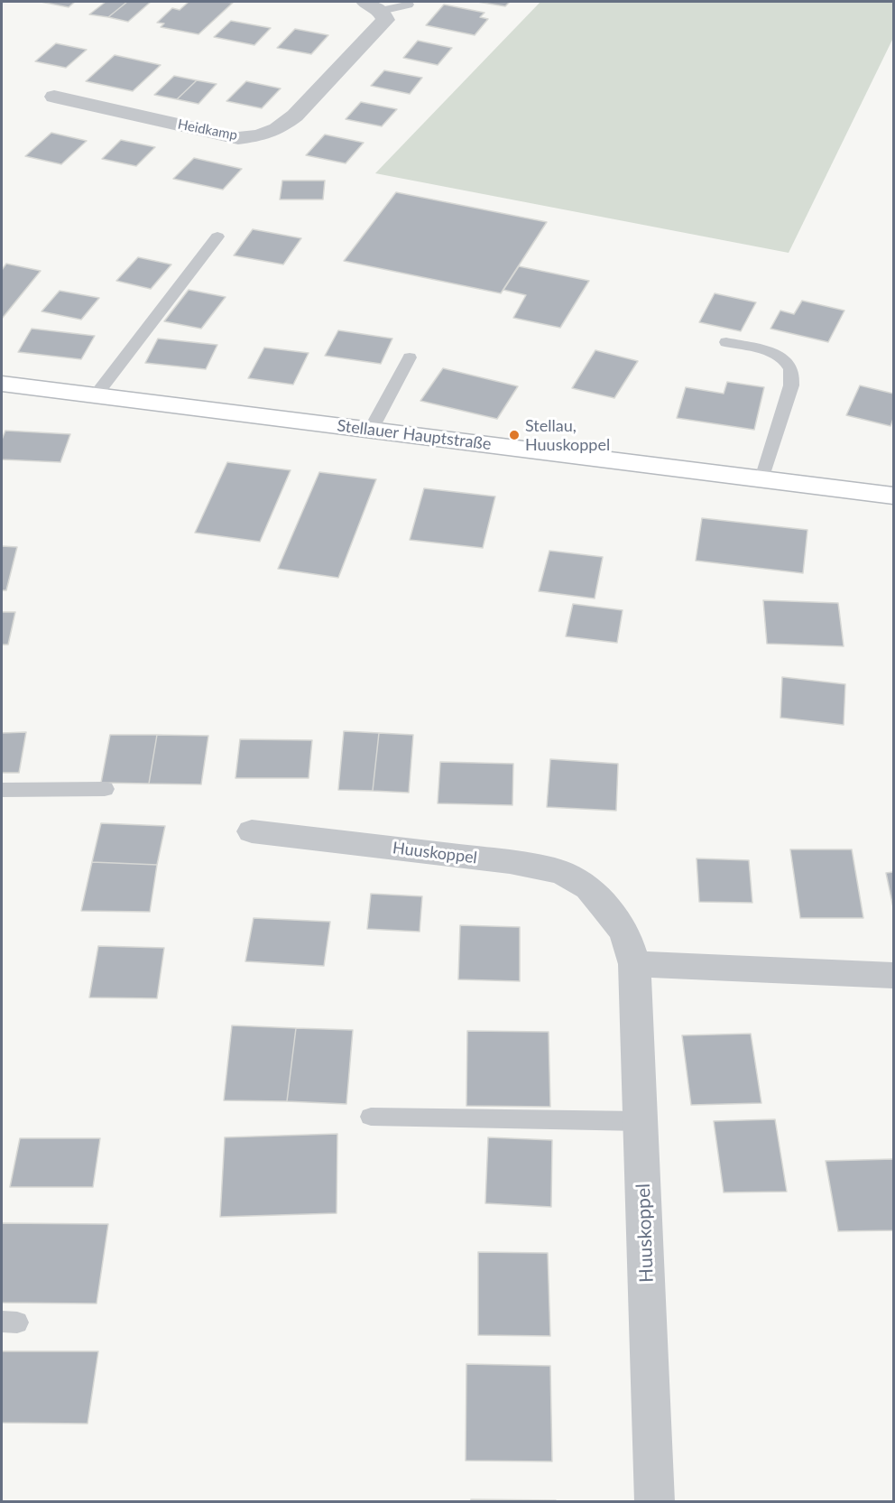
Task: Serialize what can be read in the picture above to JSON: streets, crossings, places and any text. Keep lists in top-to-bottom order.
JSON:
{
  "streets": {
    "street": ["Heidkamp", "Stellauer Hauptstraße", "Huuskoppel"]
  },
  "places": ["Stellau, Huuskoppel"]
}
